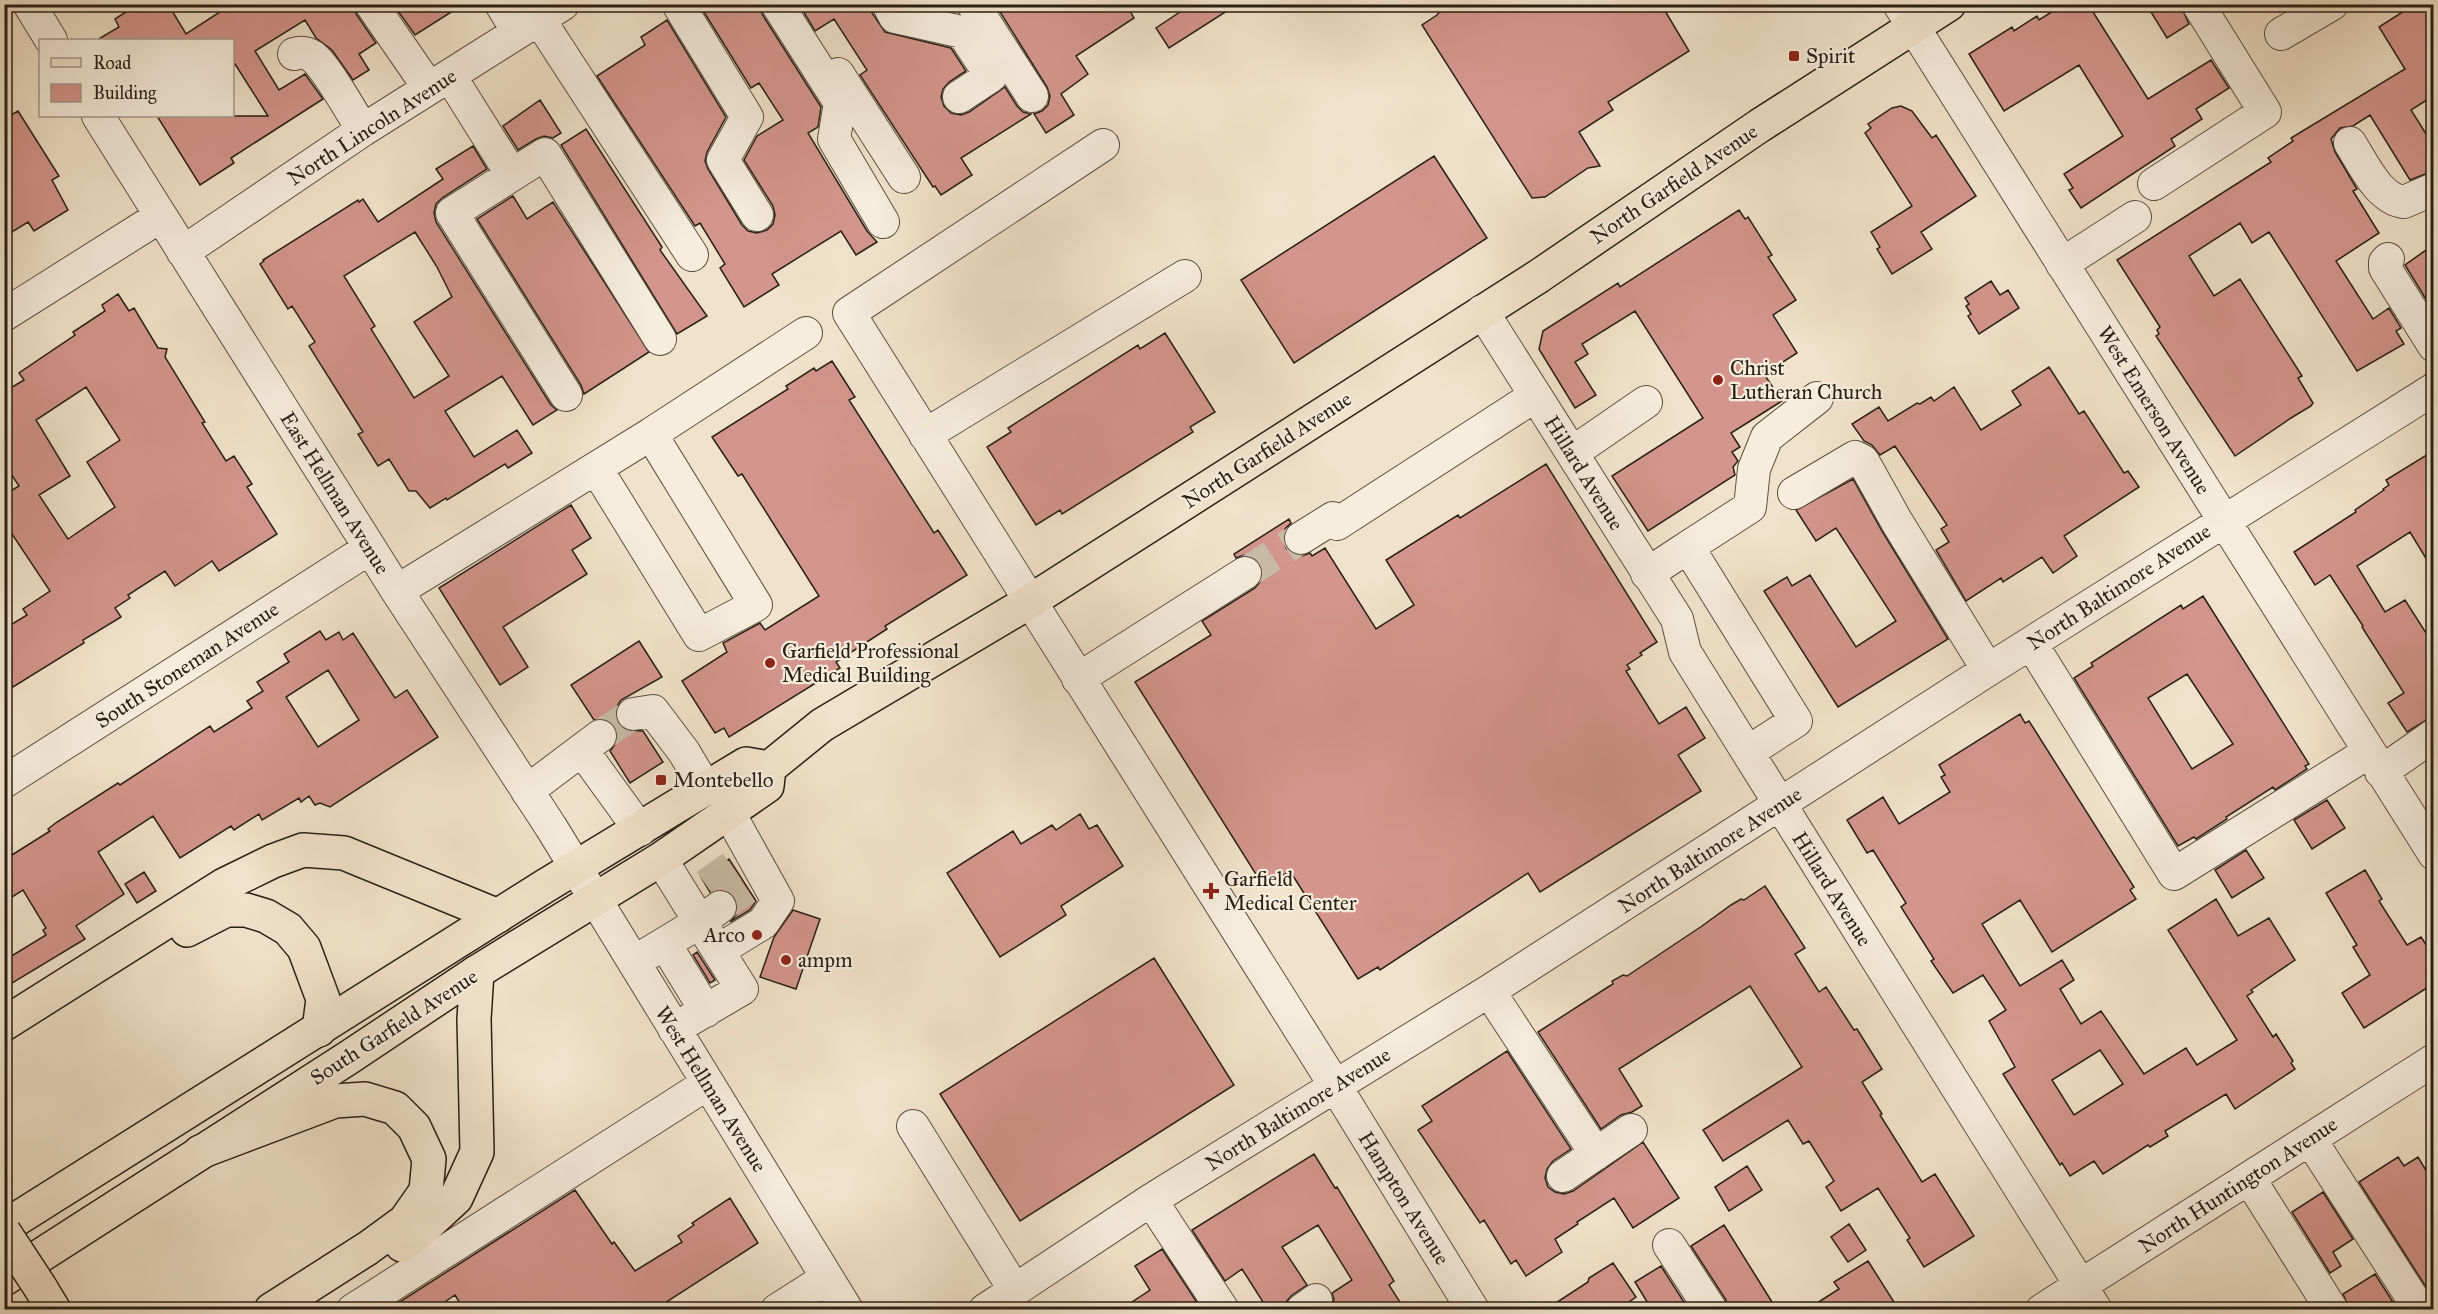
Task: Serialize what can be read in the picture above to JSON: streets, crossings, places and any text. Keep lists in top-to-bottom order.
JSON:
{
  "streets": {
    "main road": ["North Garfield Avenue", "South Garfield Avenue"],
    "street": [
      "North Lincoln Avenue",
      "West Emerson Avenue",
      "Hillard Avenue",
      "East Hellman Avenue",
      "North Baltimore Avenue",
      "South Stoneman Avenue",
      "West Hellman Avenue",
      "North Huntington Avenue",
      "Hampton Avenue"
    ]
  },
  "crossings": [
    ["North Lincoln Avenue", "East Hellman Avenue"],
    ["North Garfield Avenue", "West Emerson Avenue"],
    ["North Garfield Avenue", "Hillard Avenue"],
    ["North Garfield Avenue", "South Garfield Avenue"],
    ["West Emerson Avenue", "North Baltimore Avenue"],
    ["Hillard Avenue", "North Baltimore Avenue"],
    ["Hillard Avenue", "North Huntington Avenue"],
    ["East Hellman Avenue", "South Stoneman Avenue"],
    ["East Hellman Avenue", "South Garfield Avenue"],
    ["East Hellman Avenue", "West Hellman Avenue"],
    ["North Baltimore Avenue", "Hampton Avenue"],
    ["South Garfield Avenue", "West Hellman Avenue"]
  ],
  "places": {
    "transit": ["Spirit", "Montebello"],
    "other": [
      "Christ Lutheran Church",
      "Garfield Professional Medical Building",
      "Arco",
      "ampm"
    ],
    "health": ["Garfield Medical Center"]
  },
  "legend": ["Road", "Building"]
}
